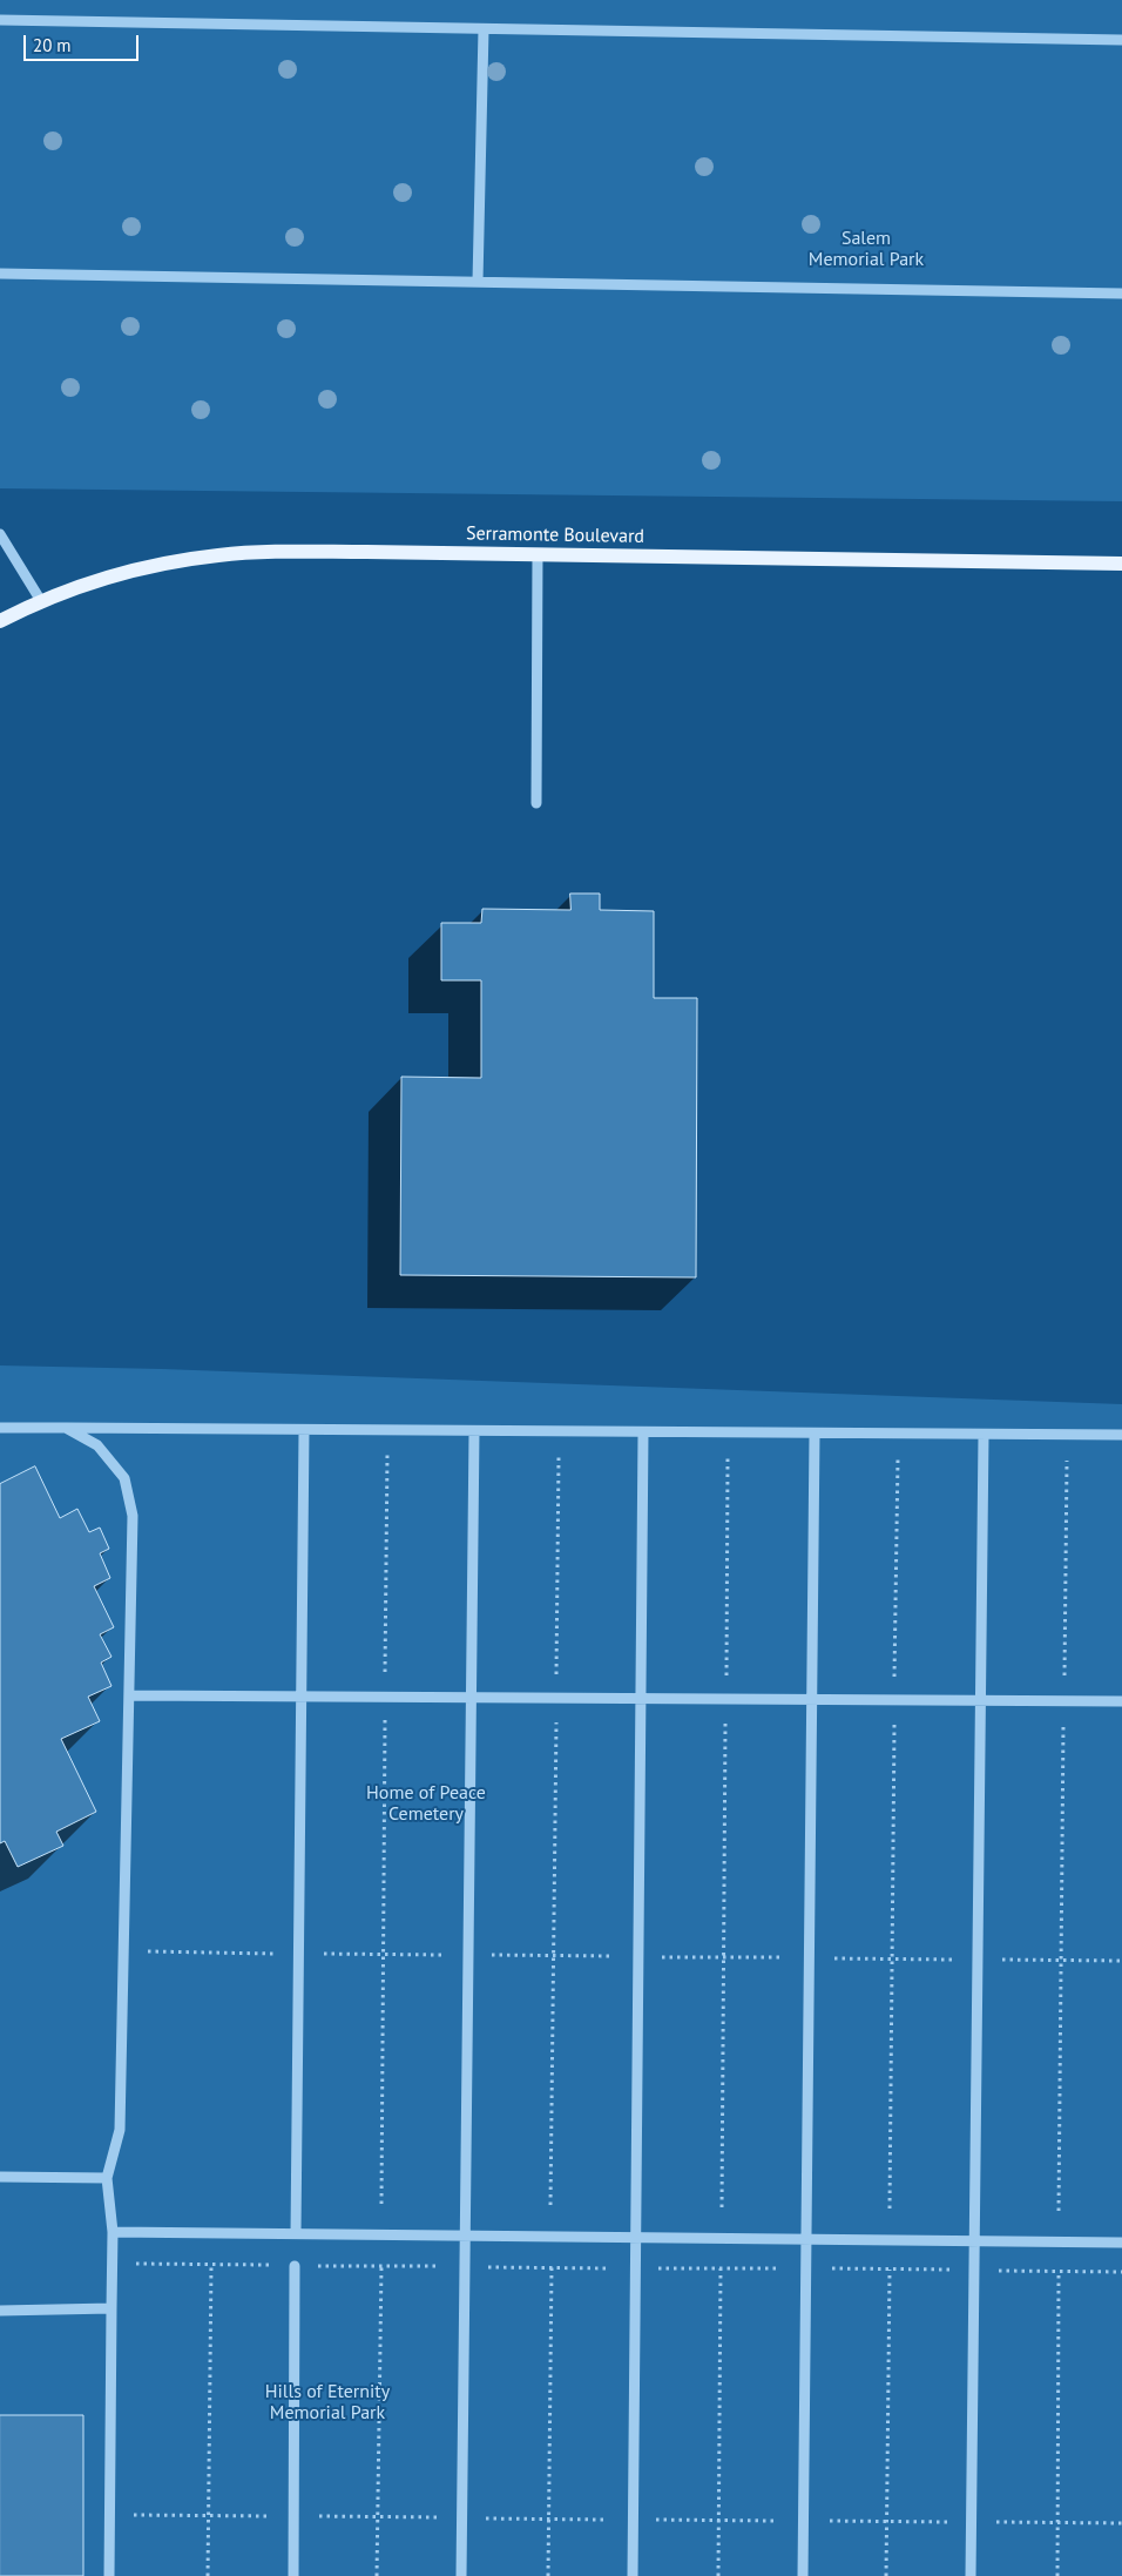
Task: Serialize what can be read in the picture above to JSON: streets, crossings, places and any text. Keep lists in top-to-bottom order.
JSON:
{
  "streets": {
    "main road": ["Serramonte Boulevard"]
  },
  "parks": ["Salem Memorial Park", "Home of Peace Cemetery", "Hills of Eternity Memorial Park"],
  "scale_bar": "20 m"
}
